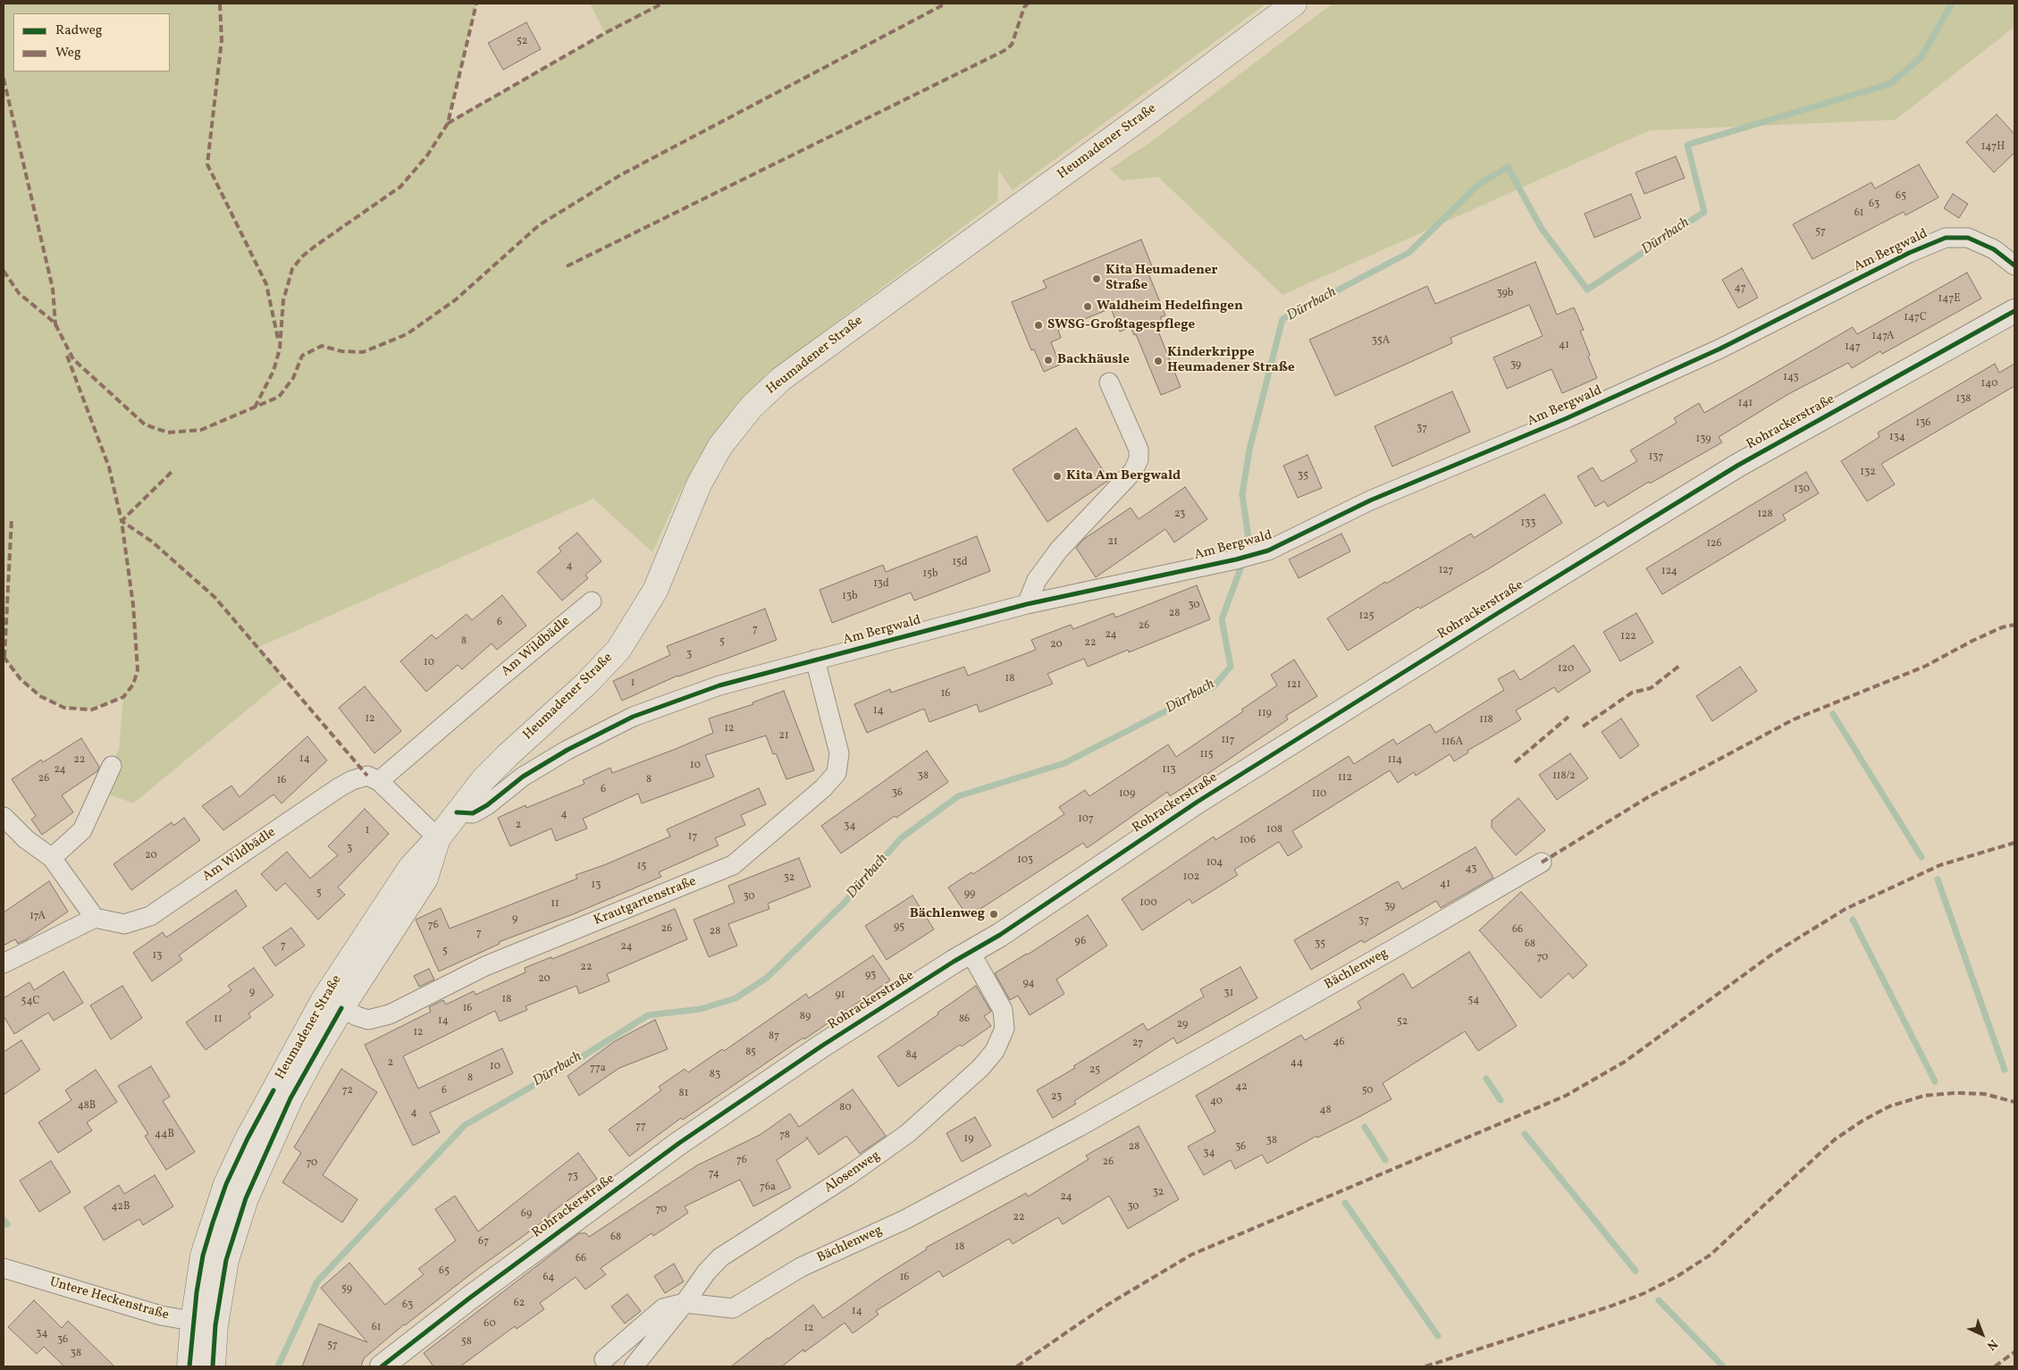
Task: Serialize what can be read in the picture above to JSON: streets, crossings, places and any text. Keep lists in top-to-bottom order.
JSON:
{
  "streets": {
    "main road": ["Heumadener Straße"],
    "street": [
      "Am Bergwald",
      "Rohrackerstraße",
      "Am Wildbädle",
      "Krautgartenstraße",
      "Bächlenweg",
      "Alosenweg",
      "Untere Heckenstraße"
    ]
  },
  "crossings": [
    ["Heumadener Straße", "Am Bergwald"],
    ["Heumadener Straße", "Krautgartenstraße"],
    ["Heumadener Straße", "Untere Heckenstraße"],
    ["Am Bergwald", "Krautgartenstraße"],
    ["Rohrackerstraße", "Alosenweg"],
    ["Bächlenweg", "Alosenweg"]
  ],
  "water": ["Dürrbach"],
  "places": [
    "Kita Heumadener Straße",
    "Waldheim Hedelfingen",
    "SWSG-Großtagespflege",
    "Backhäusle",
    "Kinderkrippe Heumadener Straße",
    "Kita Am Bergwald",
    "Bächlenweg"
  ],
  "house_numbers": [
    "52",
    "147H",
    "65",
    "63",
    "61",
    "57",
    "47",
    "39b",
    "147E",
    "147C",
    "147A",
    "35A",
    "41",
    "147",
    "39",
    "143",
    "140",
    "138",
    "141",
    "136",
    "37",
    "134",
    "139",
    "137",
    "132",
    "35",
    "130",
    "23",
    "128",
    "133",
    "21",
    "126",
    "15d",
    "4",
    "127",
    "124",
    "15b",
    "13d",
    "13b",
    "30",
    "28",
    "125",
    "6",
    "26",
    "7",
    "24",
    "122",
    "8",
    "5",
    "22",
    "20",
    "3",
    "10",
    "120",
    "18",
    "1",
    "121",
    "16",
    "14",
    "119",
    "12",
    "118",
    "12",
    "21",
    "117",
    "116A",
    "115",
    "14",
    "22",
    "114",
    "10",
    "24",
    "113",
    "38",
    "118/2",
    "112",
    "26",
    "8",
    "16",
    "6",
    "36",
    "109",
    "110",
    "4",
    "107",
    "2",
    "34",
    "108",
    "1",
    "17",
    "106",
    "3",
    "20",
    "103",
    "104",
    "15",
    "43",
    "102",
    "32",
    "41",
    "13",
    "5",
    "99",
    "30",
    "100",
    "11",
    "39",
    "17A",
    "9",
    "37",
    "76",
    "95",
    "26",
    "66",
    "28",
    "7",
    "96",
    "35",
    "68",
    "7",
    "24",
    "5",
    "13",
    "70",
    "22",
    "93",
    "20",
    "94",
    "9",
    "31",
    "91",
    "18",
    "54",
    "54C",
    "16",
    "89",
    "11",
    "86",
    "14",
    "52",
    "29",
    "12",
    "87",
    "46",
    "27",
    "85",
    "84",
    "2",
    "44",
    "10",
    "77a",
    "25",
    "83",
    "8",
    "42",
    "72",
    "6",
    "50",
    "81",
    "23",
    "40",
    "48B",
    "80",
    "48",
    "4",
    "77",
    "44B",
    "78",
    "19",
    "38",
    "28",
    "36",
    "34",
    "76",
    "26",
    "70",
    "74",
    "73",
    "76a",
    "32",
    "24",
    "42B",
    "30",
    "70",
    "69",
    "22",
    "68",
    "67",
    "18",
    "66",
    "65",
    "64",
    "16",
    "59",
    "62",
    "63",
    "14",
    "60",
    "61",
    "12",
    "34",
    "36",
    "58",
    "57",
    "38"
  ],
  "legend": ["Radweg", "Weg"],
  "north": "bottom right"
}
